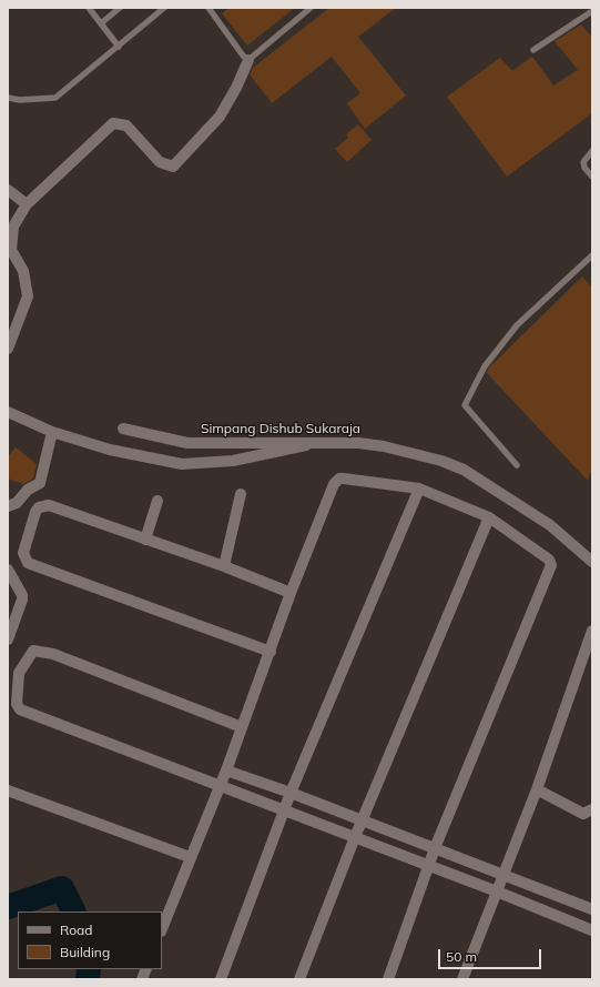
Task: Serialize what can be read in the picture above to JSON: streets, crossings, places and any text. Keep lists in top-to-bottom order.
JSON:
{
  "streets": {
    "street": ["Simpang Dishub Sukaraja"]
  },
  "legend": ["Road", "Building"],
  "scale_bar": "50 m"
}
